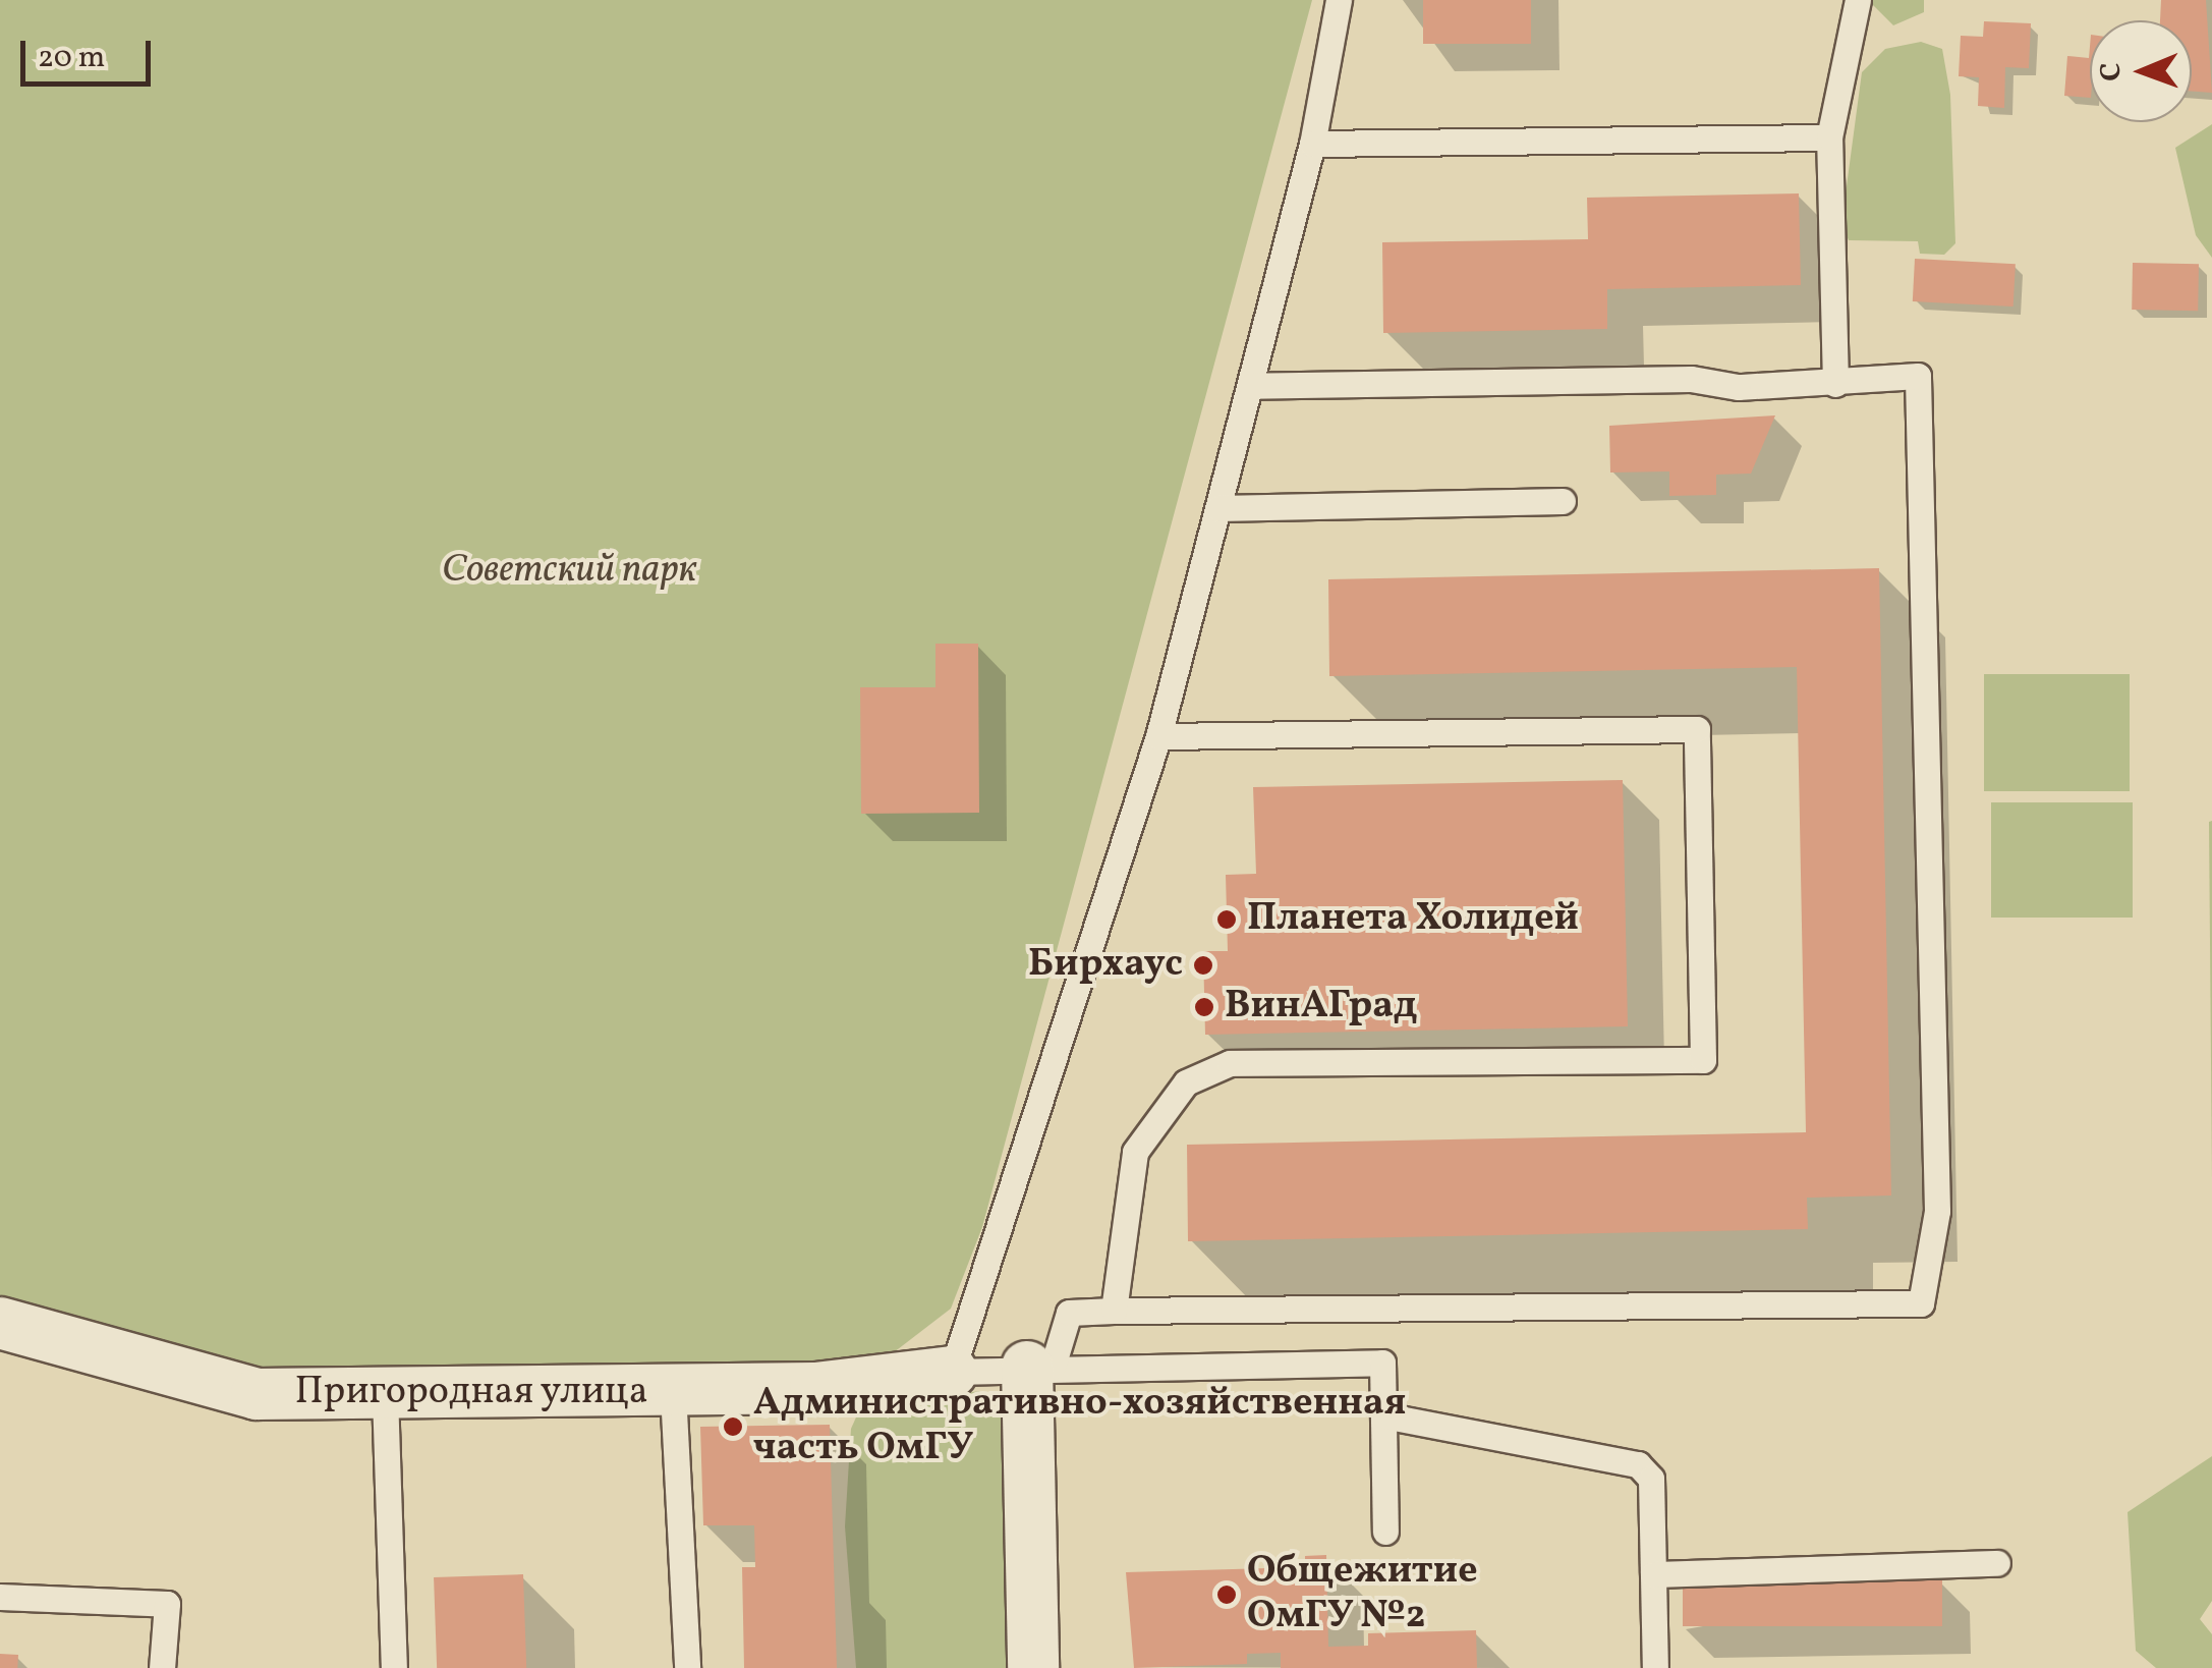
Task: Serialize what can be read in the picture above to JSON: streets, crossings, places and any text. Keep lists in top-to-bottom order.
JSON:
{
  "streets": {
    "street": ["Пригородная улица"]
  },
  "parks": ["Советский парк"],
  "places": [
    "Планета Холидей",
    "Бирхаус",
    "ВинАГрад",
    "Административно-хозяйственная часть ОмГУ",
    "Общежитие ОмГУ №2"
  ],
  "scale_bar": "20 m",
  "north": "left"
}
